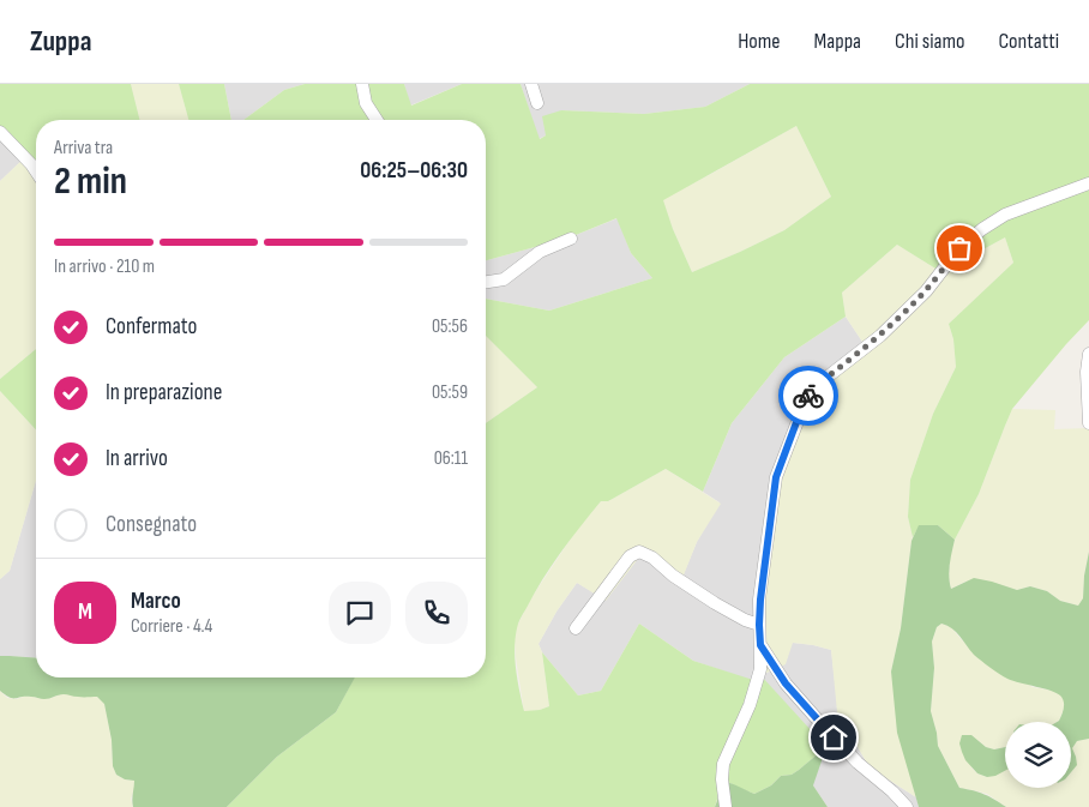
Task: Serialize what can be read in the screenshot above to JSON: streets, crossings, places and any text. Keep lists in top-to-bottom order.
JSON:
{
  "page": {
    "header": "Zuppa",
    "nav": [
      "Home",
      "Mappa",
      "Chi siamo",
      "Contatti"
    ],
    "heading": ["2 min", "Arriva tra", "06:25–06:30"],
    "panel": ["Marco", "Corriere · 4.4"],
    "bar": "In arrivo · 210 m",
    "list": [
      ["Confermato", "05:56"],
      ["In preparazione", "05:59"],
      ["In arrivo", "06:11"],
      "Consegnato"
    ],
    "round": "M"
  }
}
